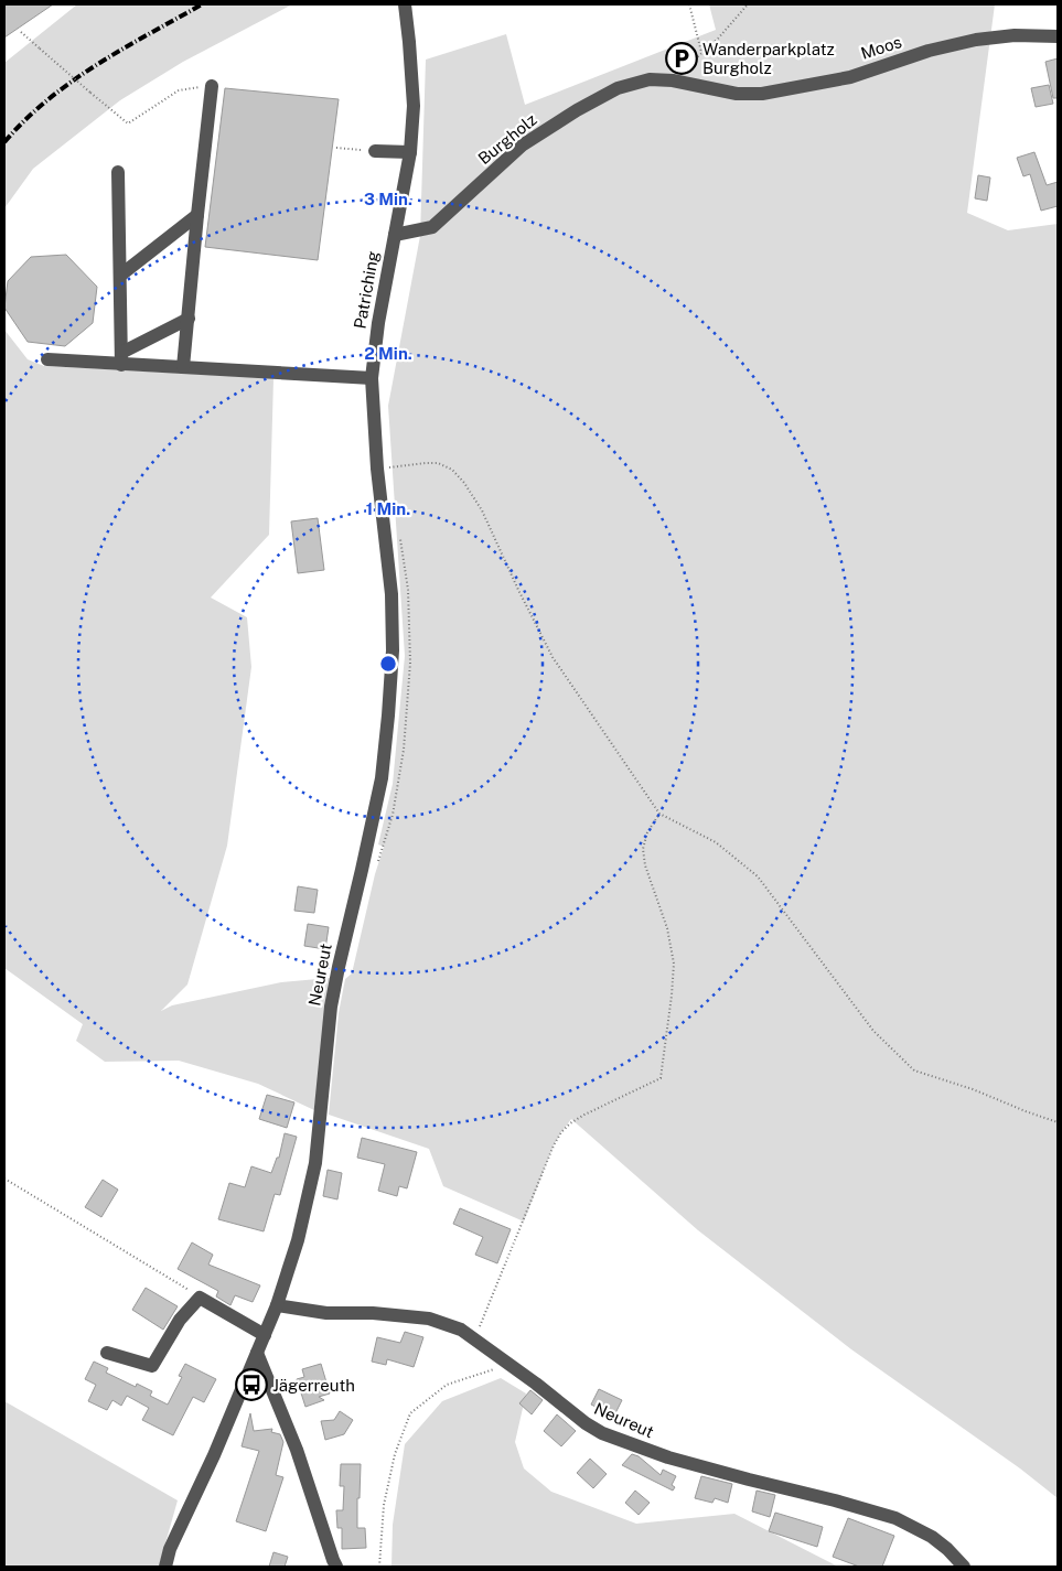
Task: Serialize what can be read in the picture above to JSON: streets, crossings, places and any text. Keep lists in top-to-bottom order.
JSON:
{
  "streets": {
    "street": [
      "Moos",
      "Burgholz",
      "Patriching",
      "Neureut"
    ]
  },
  "crossings": [
    ["Moos", "Burgholz"],
    ["Burgholz", "Patriching"],
    ["Patriching", "Neureut"]
  ],
  "places": {
    "parking": ["Wanderparkplatz Burgholz"],
    "bus stop": ["Jägerreuth"]
  },
  "rings": ["3 Min.", "2 Min.", "1 Min."]
}
